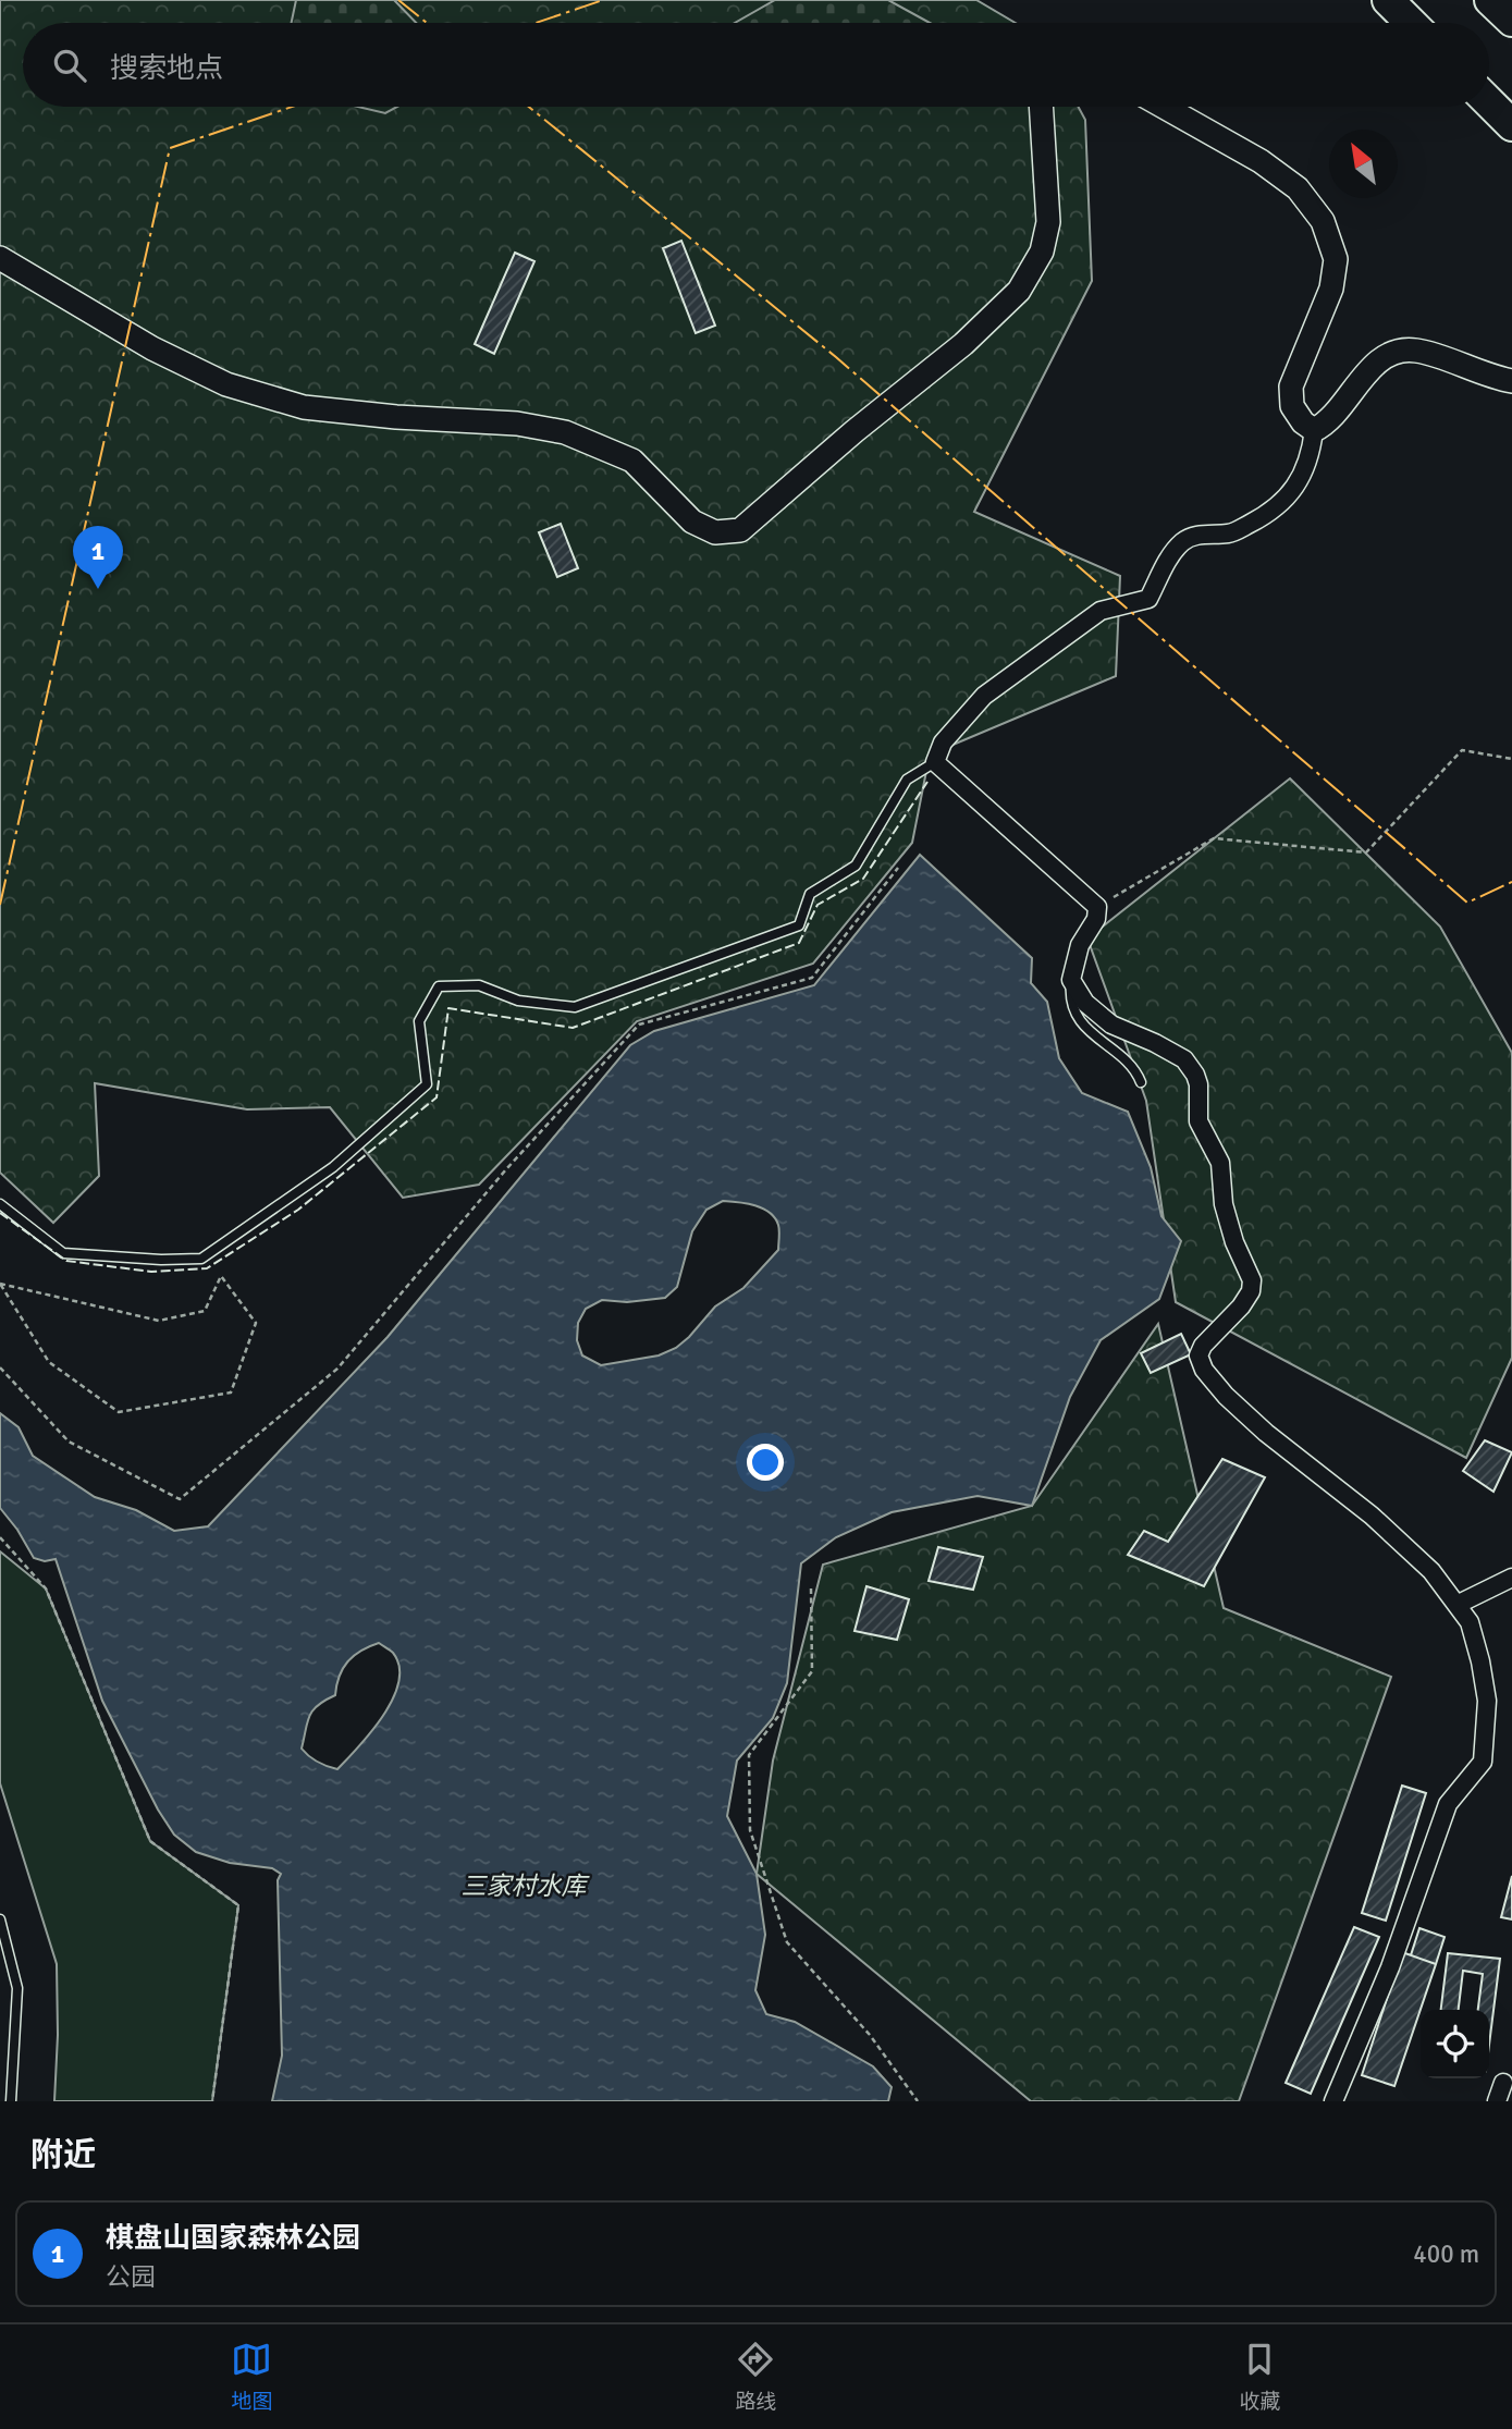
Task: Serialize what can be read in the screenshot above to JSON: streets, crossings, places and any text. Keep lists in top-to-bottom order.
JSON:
{
  "water": ["三家村水库"],
  "north": "top left",
  "page": {
    "search": "搜索地点",
    "pins": "1",
    "heading": "附近",
    "list": [
      {
        "mark": "1",
        "name": "棋盘山国家森林公园",
        "note": "公园",
        "value": "400 m"
      }
    ],
    "nav": ["地图", "路线", "收藏"]
  }
}
